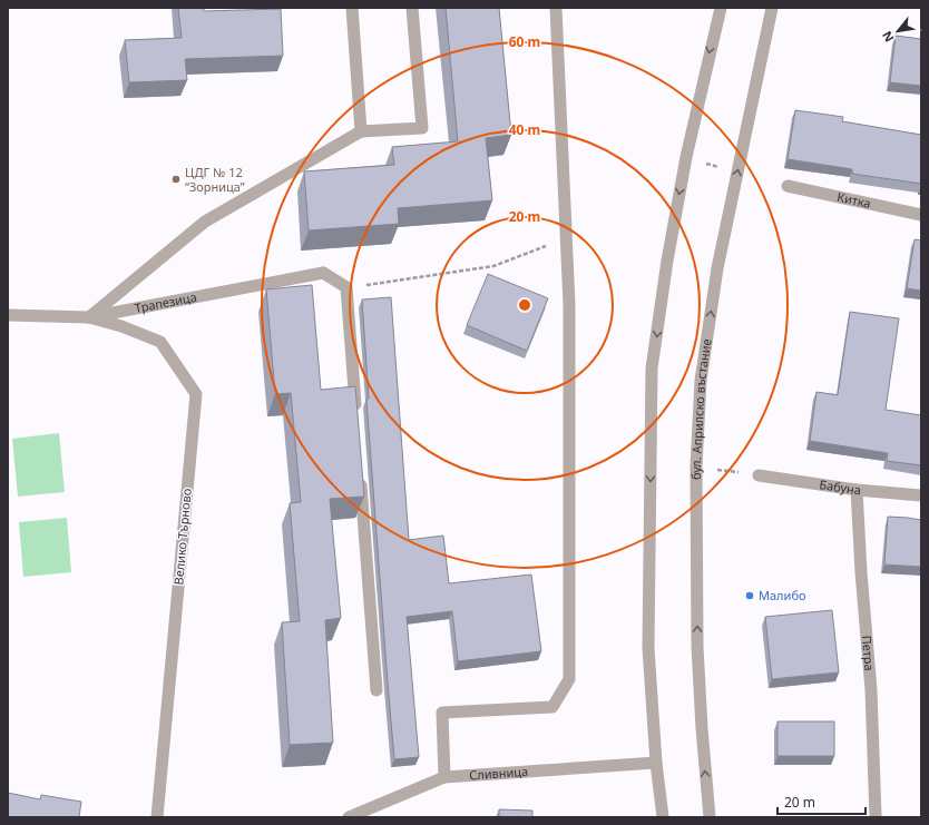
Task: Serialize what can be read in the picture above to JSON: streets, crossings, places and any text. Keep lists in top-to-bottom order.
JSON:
{
  "streets": {
    "street": [
      "Китка",
      "Трапезица",
      "бул. Априлско въстание",
      "Бабуна",
      "Велико Търново",
      "Петра",
      "Сливница"
    ]
  },
  "crossings": [
    ["Трапезица", "Велико Търново"],
    ["Бабуна", "Петра"]
  ],
  "places": ["ЦДГ № 12 “Зорница”", "Малибо"],
  "scale_bar": "20 m",
  "north": "bottom left",
  "rings": ["60 m", "40 m", "20 m"]
}
